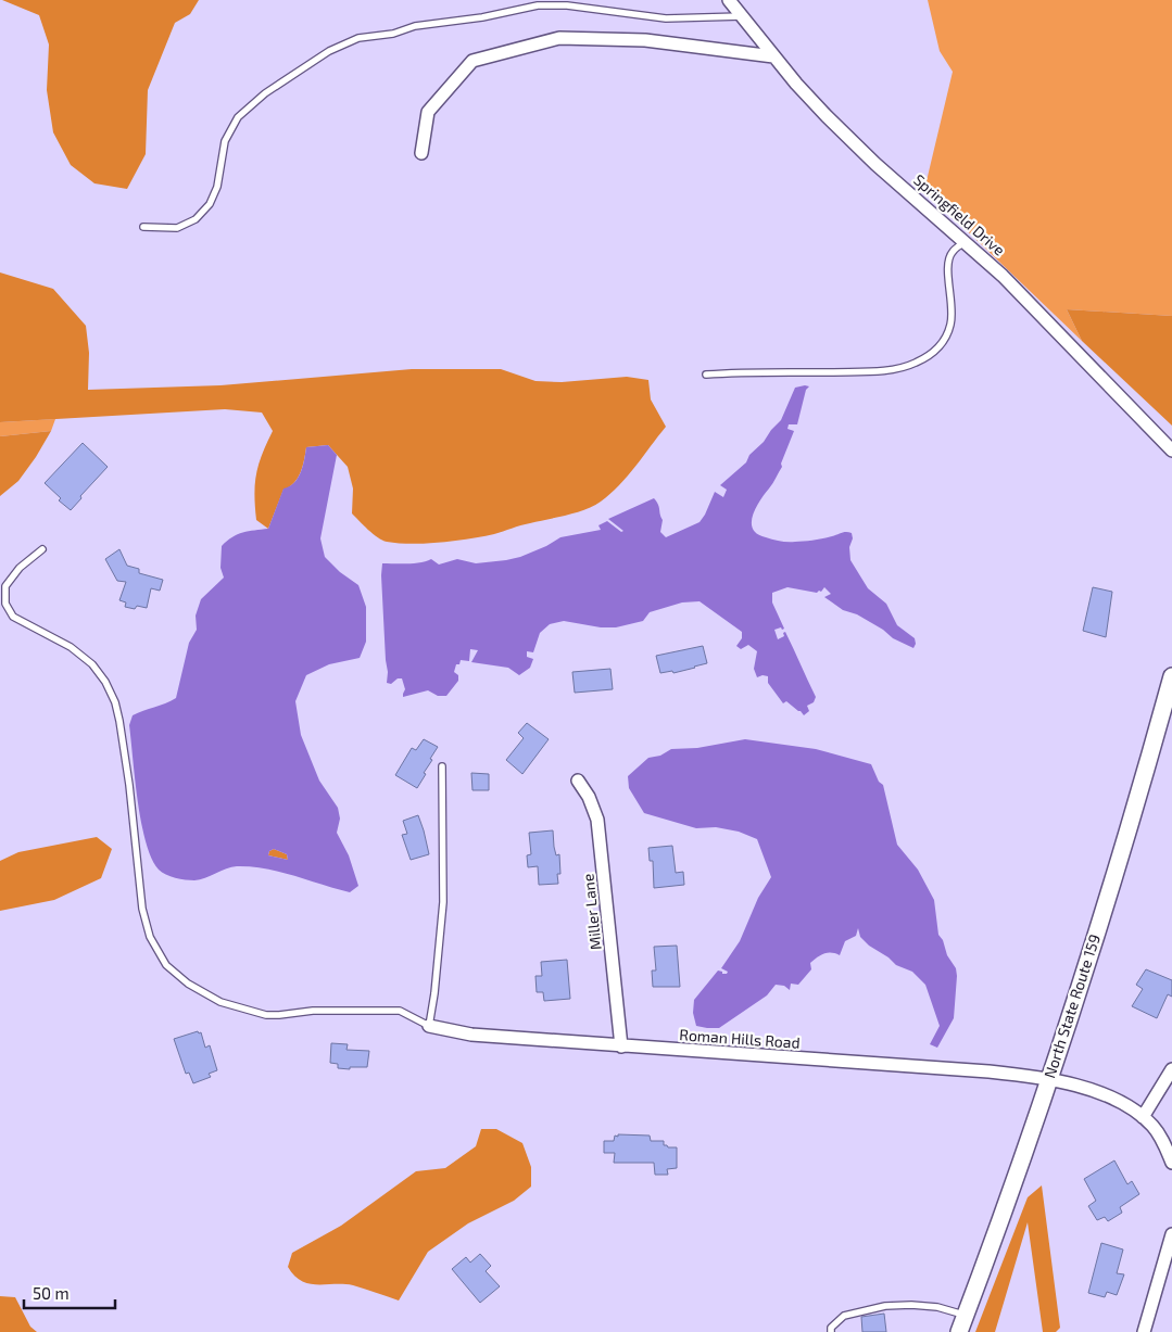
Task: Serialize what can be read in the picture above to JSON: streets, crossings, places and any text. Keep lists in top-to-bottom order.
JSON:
{
  "streets": {
    "main road": ["North State Route 159"],
    "street": ["Springfield Drive", "Miller Lane", "Roman Hills Road"]
  },
  "crossings": [
    ["Miller Lane", "Roman Hills Road"],
    ["North State Route 159", "Roman Hills Road"]
  ],
  "scale_bar": "50 m"
}
